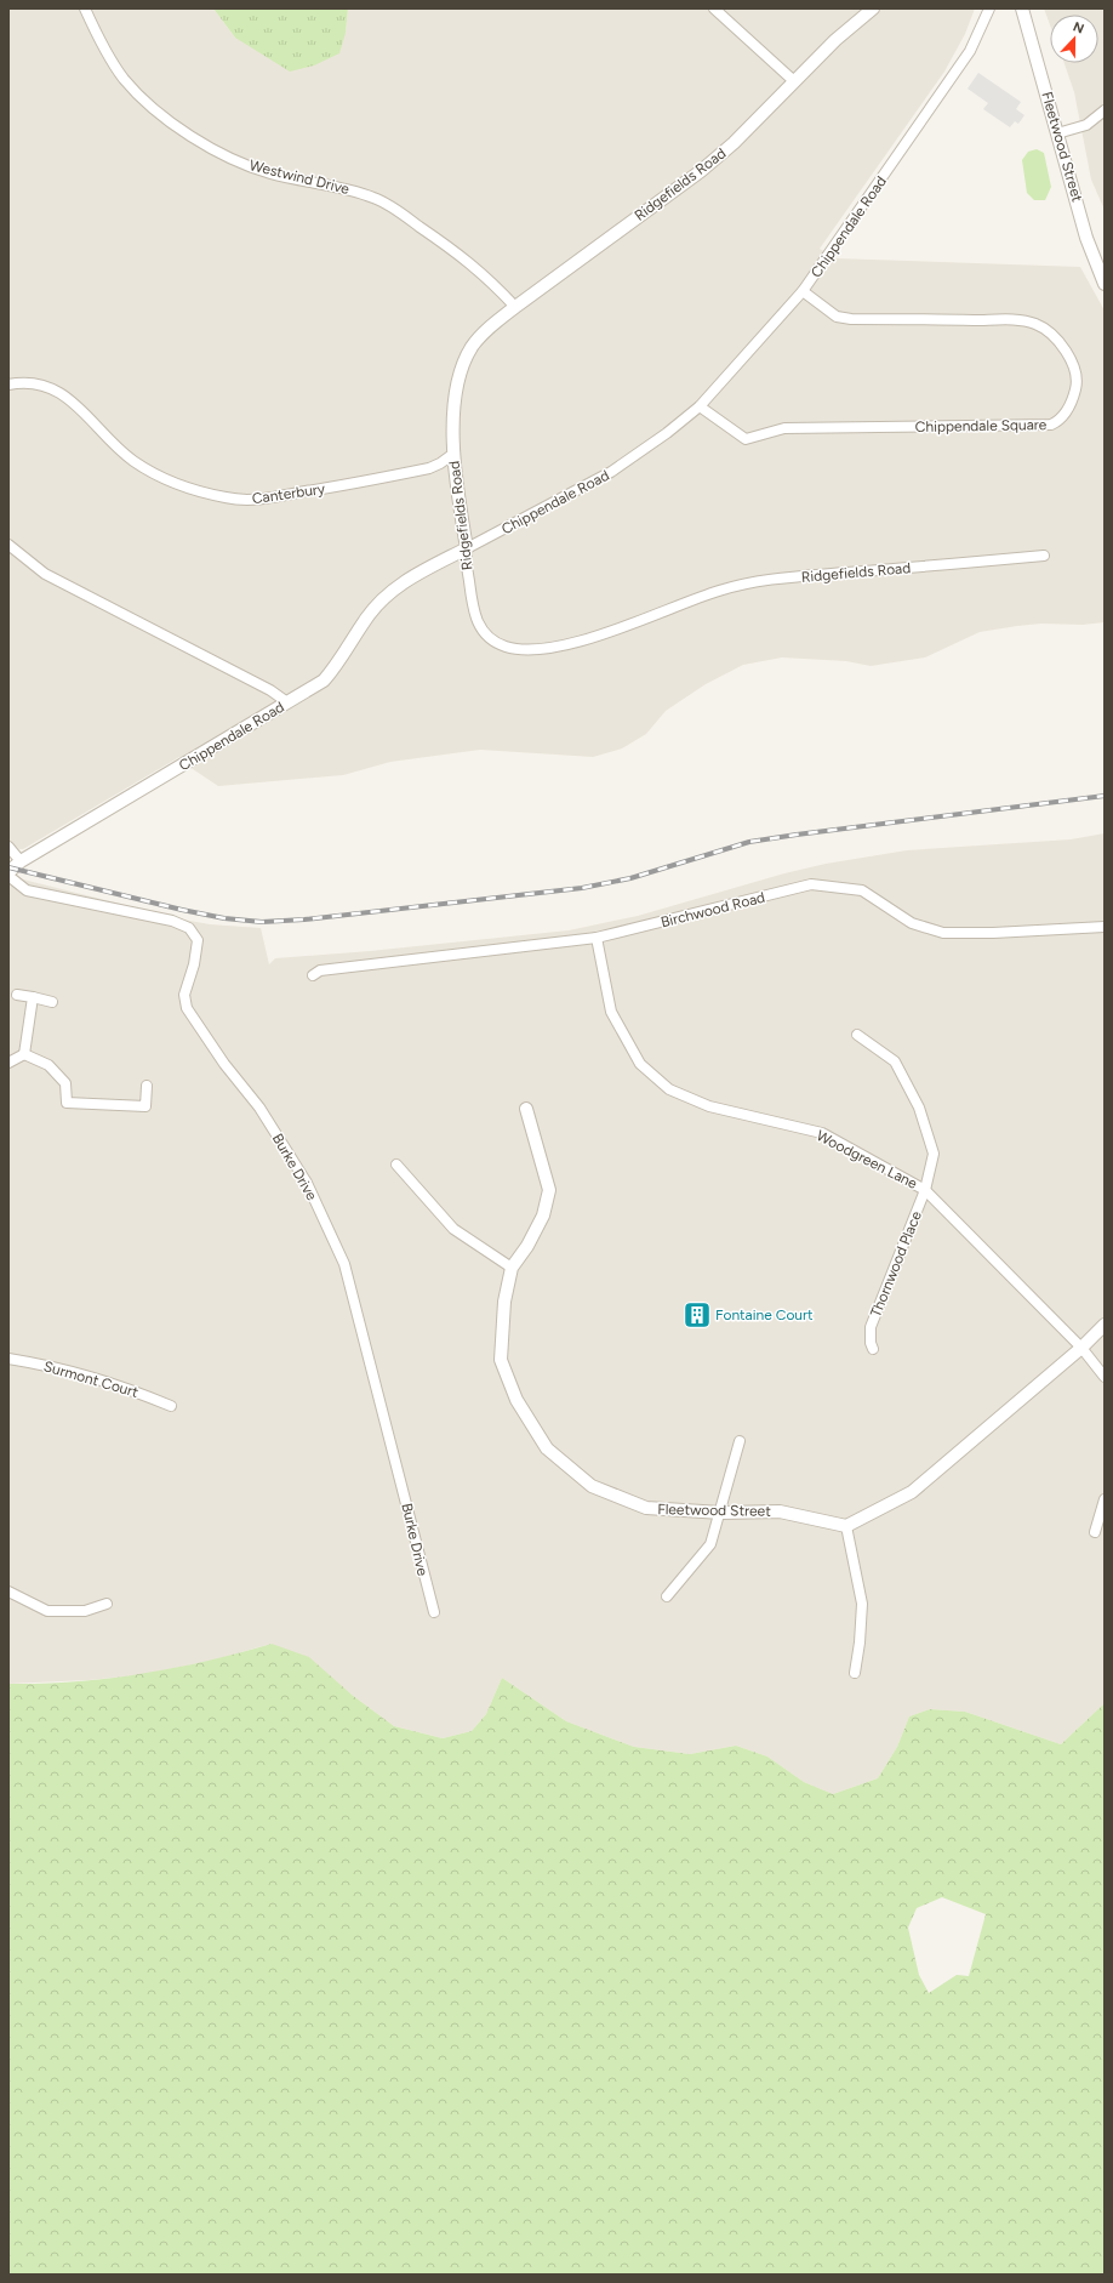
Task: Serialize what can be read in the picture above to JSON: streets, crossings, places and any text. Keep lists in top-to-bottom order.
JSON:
{
  "streets": {
    "street": [
      "Fleetwood Street",
      "Westwind Drive",
      "Ridgefields Road",
      "Chippendale Road",
      "Chippendale Square",
      "Canterbury",
      "Birchwood Road",
      "Woodgreen Lane",
      "Burke Drive",
      "Thornwood Place",
      "Surmont Court"
    ]
  },
  "crossings": [
    ["Westwind Drive", "Ridgefields Road"],
    ["Ridgefields Road", "Chippendale Road"],
    ["Ridgefields Road", "Canterbury"],
    ["Chippendale Road", "Chippendale Square"],
    ["Birchwood Road", "Woodgreen Lane"],
    ["Woodgreen Lane", "Thornwood Place"]
  ],
  "places": {
    "building": ["Fontaine Court"]
  },
  "north": "top"
}
